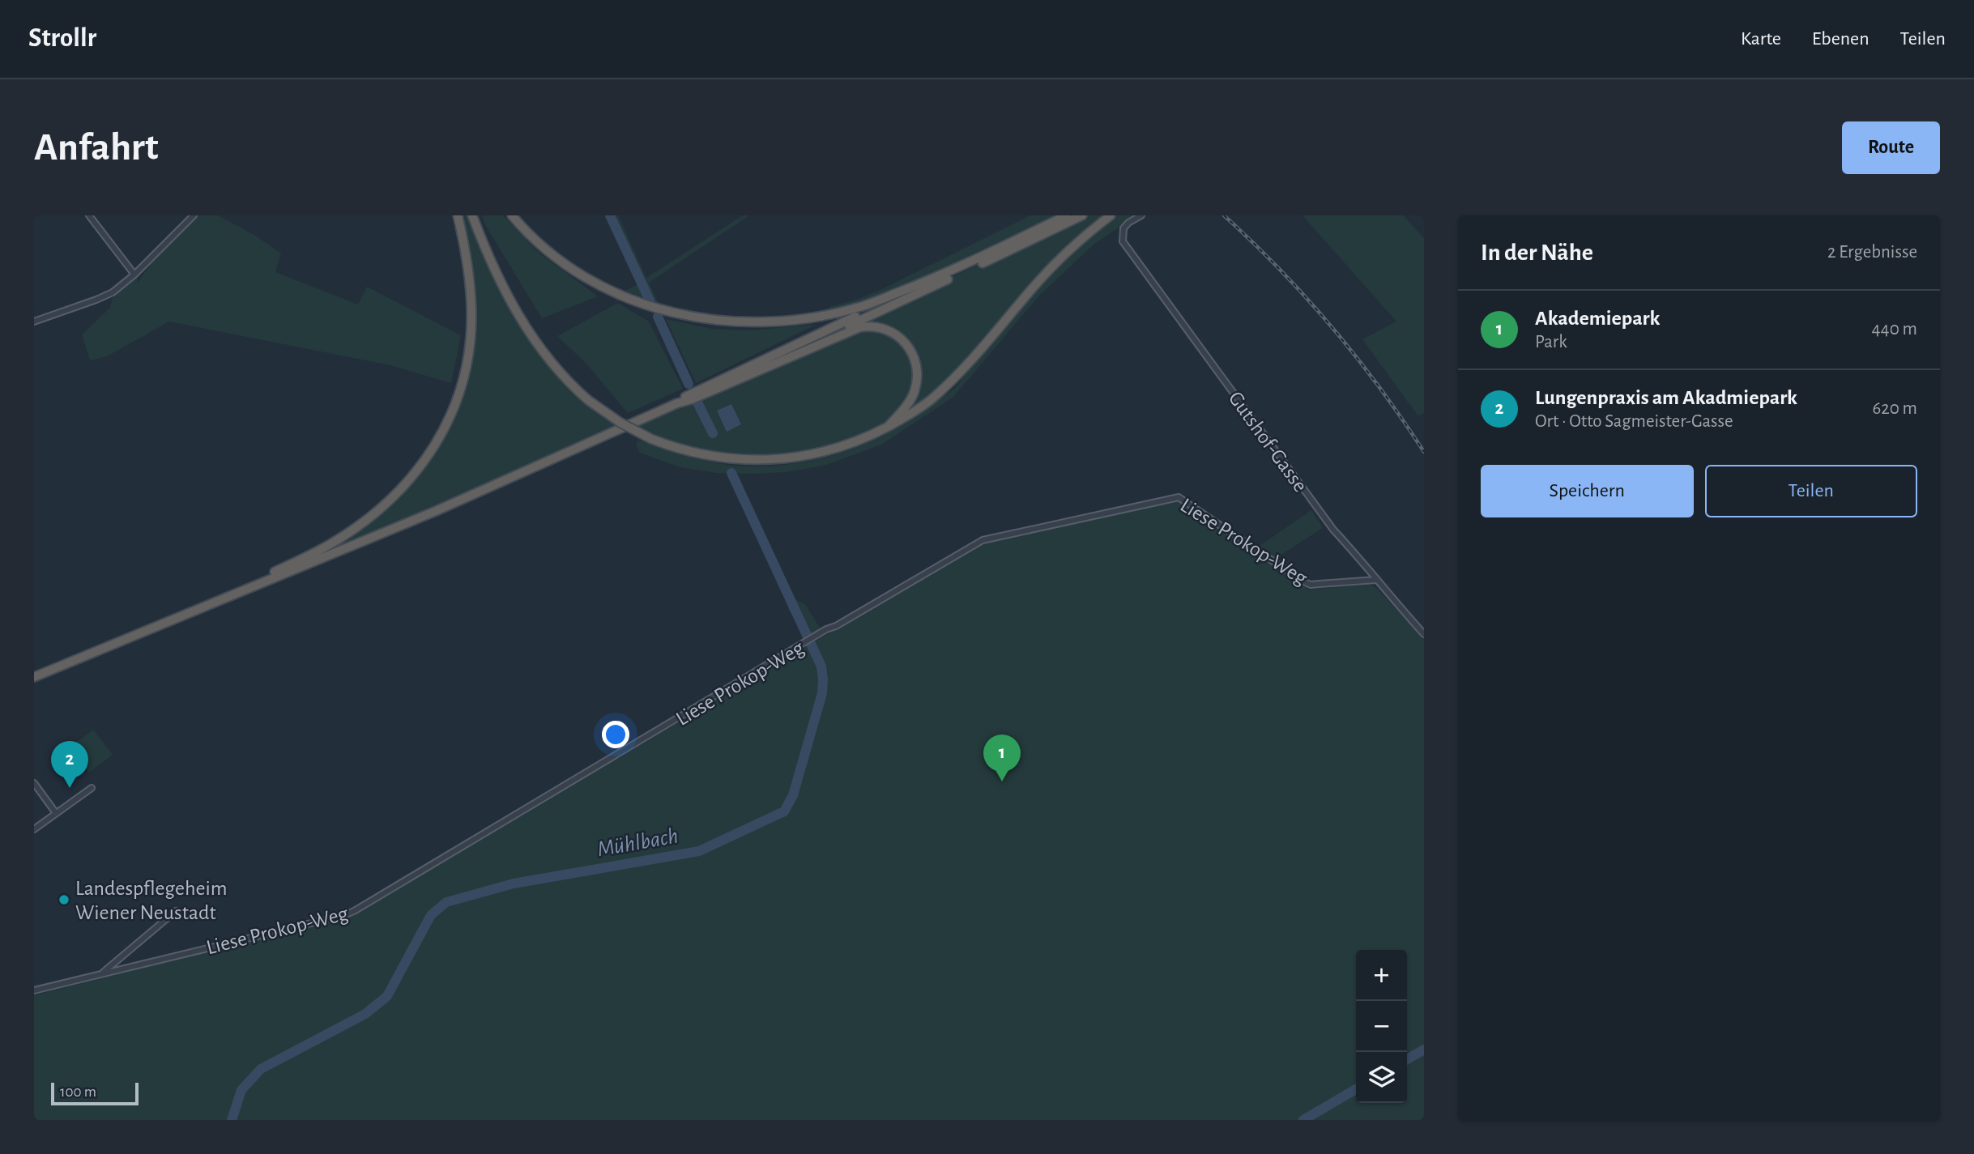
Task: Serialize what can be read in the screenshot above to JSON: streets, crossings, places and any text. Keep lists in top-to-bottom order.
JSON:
{
  "streets": {
    "street": ["Gutshof-Gasse", "Liese Prokop-Weg"]
  },
  "crossings": [
    ["Gutshof-Gasse", "Liese Prokop-Weg"]
  ],
  "water": ["Mühlbach"],
  "places": ["Landespflegeheim Wiener Neustadt"],
  "scale_bar": "100 m",
  "page": {
    "header": "Strollr",
    "nav": ["Karte", "Ebenen", "Teilen"],
    "buttons": [
      "Route",
      ["Speichern", "Teilen"]
    ],
    "title": "Anfahrt",
    "heading": ["In der Nähe", "2 Ergebnisse"],
    "list": [
      {
        "mark": "1",
        "name": "Akademiepark",
        "note": "Park",
        "value": "440 m"
      },
      {
        "mark": "2",
        "name": "Lungenpraxis am Akadmiepark",
        "note": "Ort · Otto Sagmeister-Gasse",
        "value": "620 m"
      }
    ],
    "pins": ["1", "2"],
    "map_buttons": ["+", "−"],
    "scale": "100 m"
  }
}
